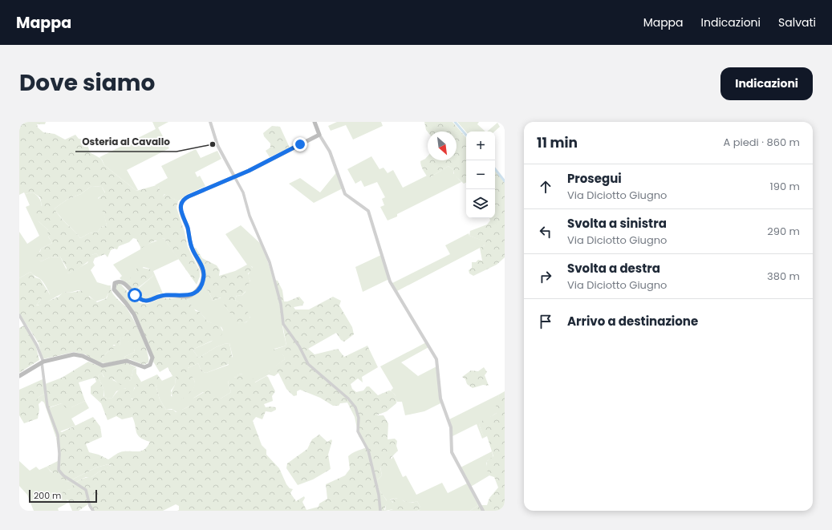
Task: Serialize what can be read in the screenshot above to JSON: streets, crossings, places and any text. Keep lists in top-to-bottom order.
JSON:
{
  "places": ["Osteria al Cavallo"],
  "scale_bar": "200 m",
  "north": "bottom right",
  "page": {
    "header": "Mappa",
    "nav": ["Mappa", "Indicazioni", "Salvati"],
    "title": "Dove siamo",
    "buttons": "Indicazioni",
    "heading": ["11 min", "A piedi · 860 m"],
    "map_buttons": ["+", "−"],
    "list": [
      ["Prosegui", "Via Diciotto Giugno", "190 m"],
      ["Svolta a sinistra", "Via Diciotto Giugno", "290 m"],
      ["Svolta a destra", "Via Diciotto Giugno", "380 m"],
      "Arrivo a destinazione"
    ],
    "scale": "200 m"
  }
}
